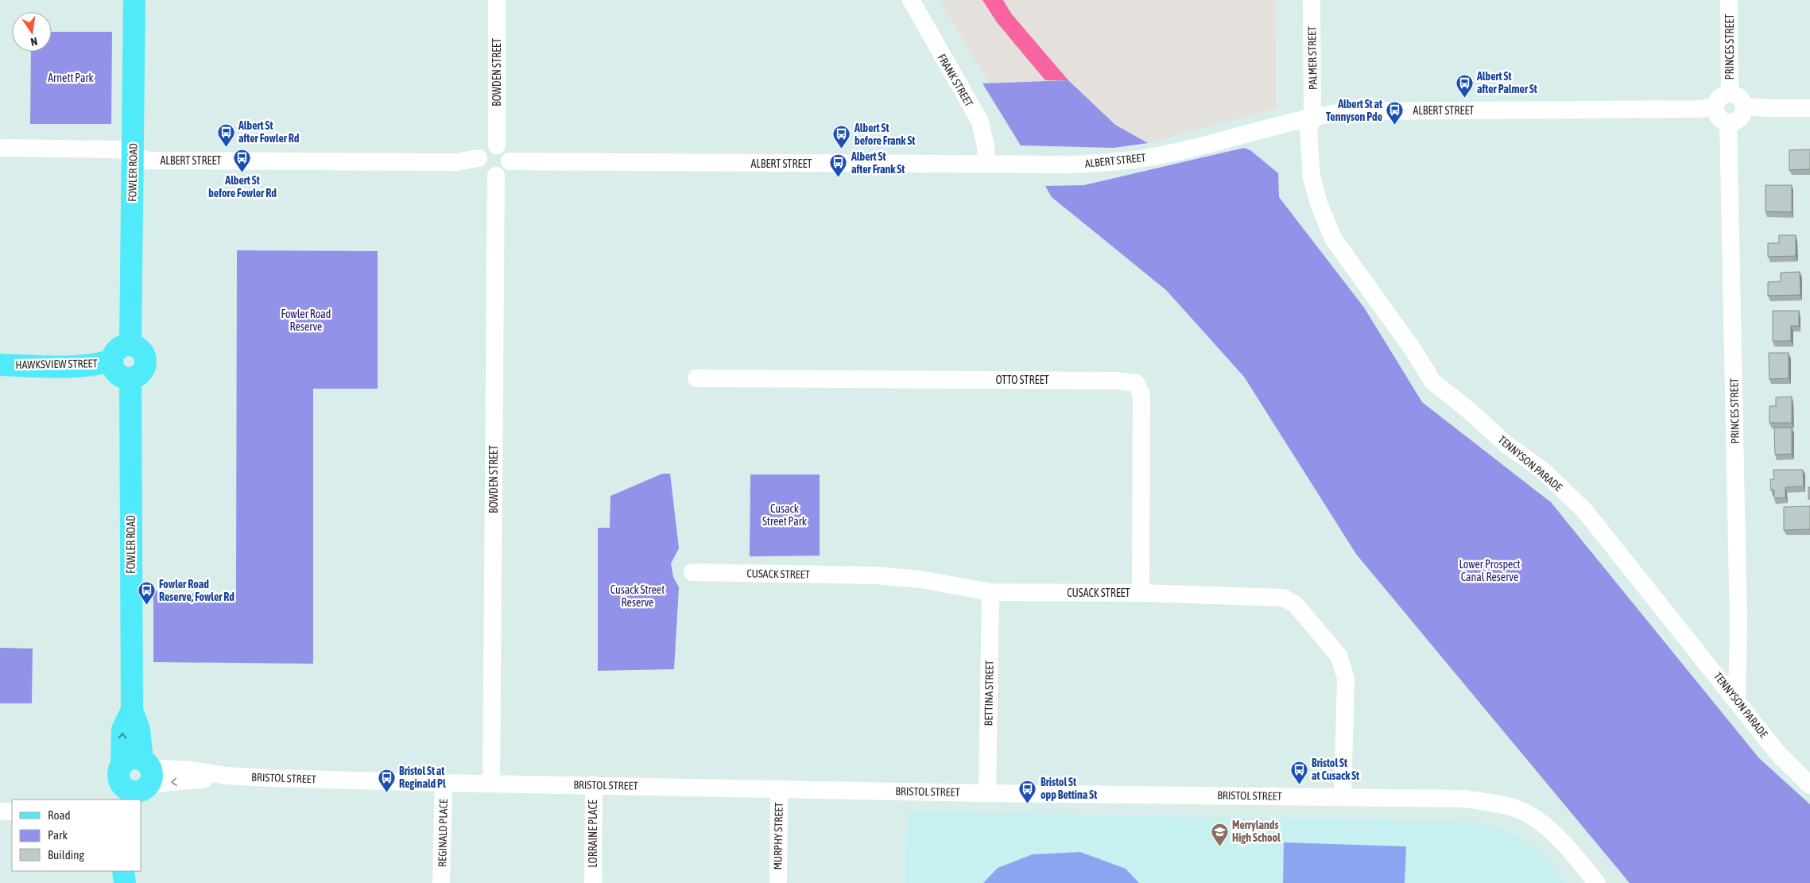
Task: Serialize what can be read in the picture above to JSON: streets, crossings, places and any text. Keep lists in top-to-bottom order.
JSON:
{
  "streets": {
    "main road": ["FOWLER ROAD", "HAWKSVIEW STREET"],
    "street": [
      "PRINCES STREET",
      "PALMER STREET",
      "BOWDEN STREET",
      "FRANK STREET",
      "ALBERT STREET",
      "OTTO STREET",
      "TENNYSON PARADE",
      "CUSACK STREET",
      "BETTINA STREET",
      "BRISTOL STREET",
      "REGINALD PLACE",
      "LORRAINE PLACE",
      "MURPHY STREET"
    ]
  },
  "crossings": [
    ["PRINCES STREET", "ALBERT STREET"],
    ["PRINCES STREET", "TENNYSON PARADE"],
    ["PALMER STREET", "ALBERT STREET"],
    ["PALMER STREET", "TENNYSON PARADE"],
    ["BOWDEN STREET", "ALBERT STREET"],
    ["BOWDEN STREET", "BRISTOL STREET"],
    ["FRANK STREET", "ALBERT STREET"],
    ["ALBERT STREET", "FOWLER ROAD"],
    ["ALBERT STREET", "TENNYSON PARADE"],
    ["FOWLER ROAD", "HAWKSVIEW STREET"],
    ["FOWLER ROAD", "BRISTOL STREET"],
    ["OTTO STREET", "CUSACK STREET"],
    ["CUSACK STREET", "BETTINA STREET"],
    ["CUSACK STREET", "BRISTOL STREET"],
    ["BETTINA STREET", "BRISTOL STREET"],
    ["BRISTOL STREET", "REGINALD PLACE"],
    ["BRISTOL STREET", "LORRAINE PLACE"],
    ["BRISTOL STREET", "MURPHY STREET"]
  ],
  "parks": [
    "Arnett Park",
    "Fowler Road Reserve",
    "Cusack Street Park",
    "Lower Prospect Canal Reserve",
    "Cusack Street Reserve"
  ],
  "places": {
    "bus stop": [
      "Albert St after Palmer St",
      "Albert St at Tennyson Pde",
      "Albert St after Fowler Rd",
      "Albert St before Frank St",
      "Albert St before Fowler Rd",
      "Albert St after Frank St",
      "Fowler Road Reserve, Fowler Rd",
      "Bristol St at Cusack St",
      "Bristol St at Reginald Pl",
      "Bristol St opp Bettina St"
    ],
    "school or university": ["Merrylands High School"]
  },
  "legend": ["Road", "Park", "Building"],
  "north": "bottom"
}
